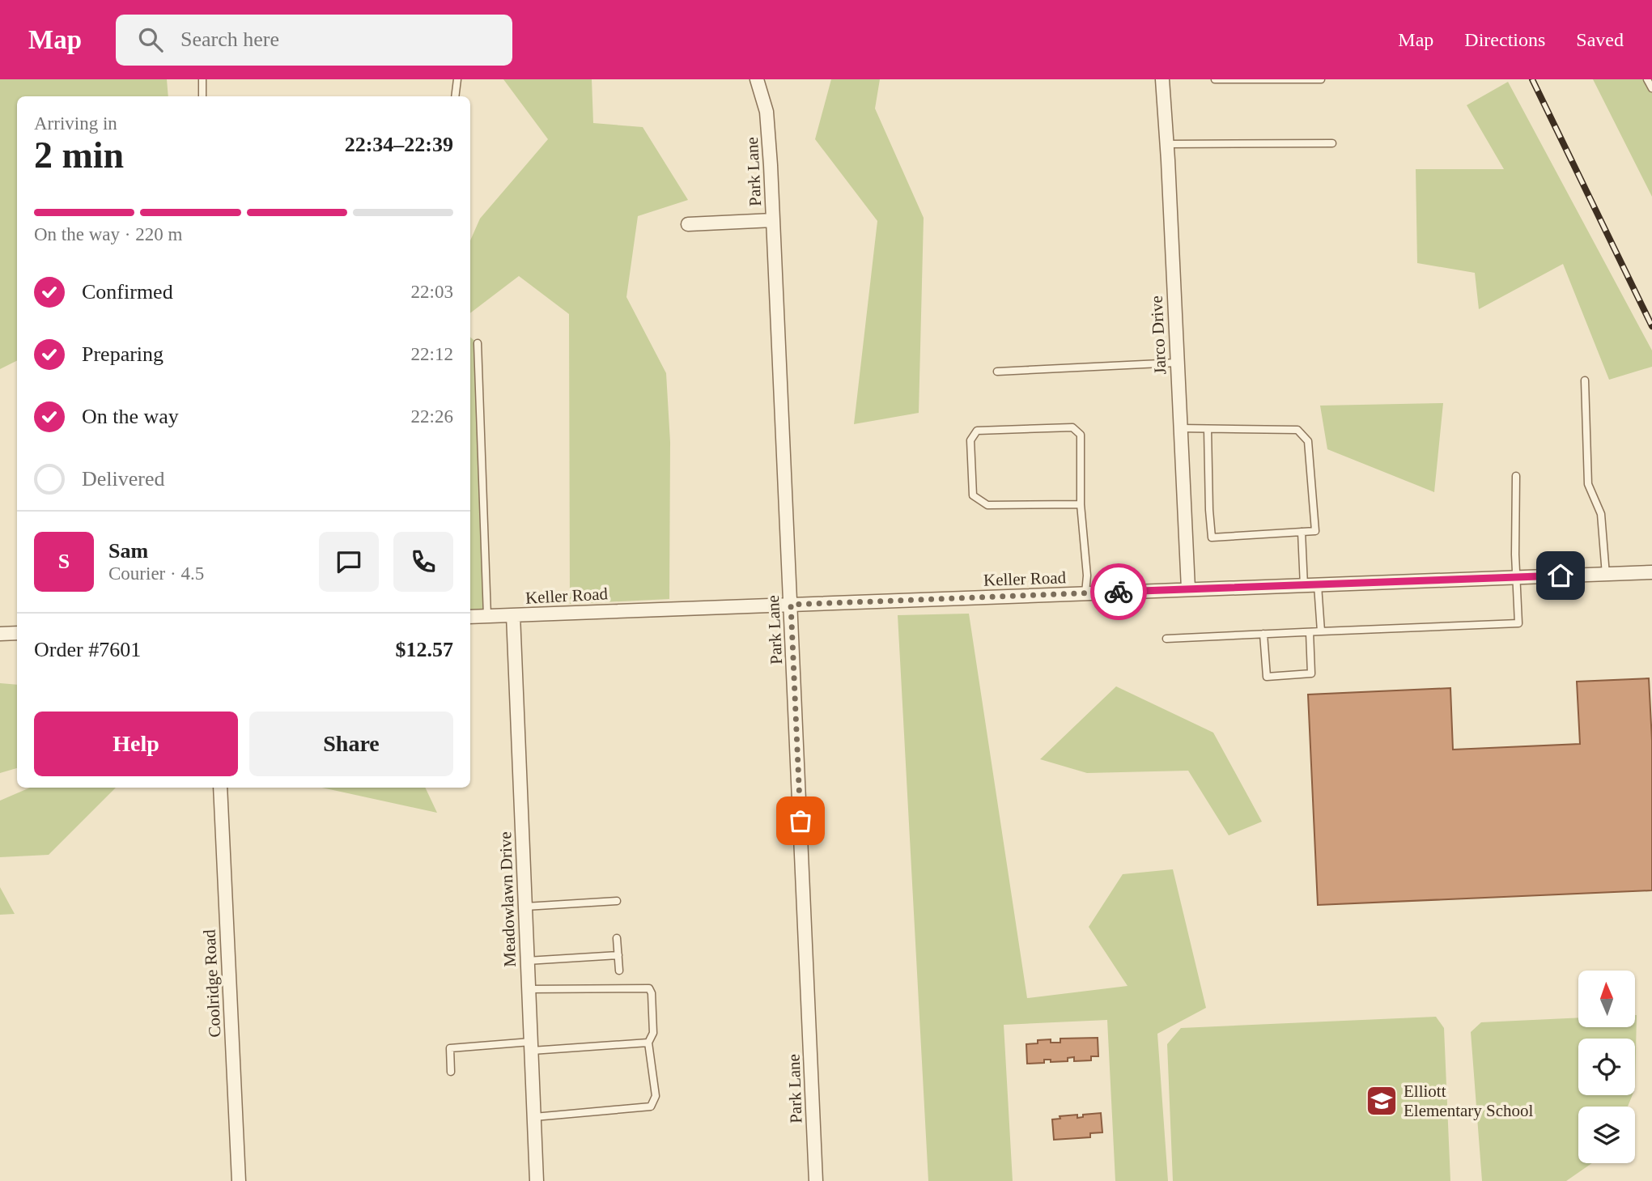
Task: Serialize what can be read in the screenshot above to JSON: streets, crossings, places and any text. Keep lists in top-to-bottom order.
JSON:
{
  "streets": {
    "street": [
      "Park Lane",
      "Jarco Drive",
      "Keller Road",
      "Meadowlawn Drive",
      "Coolridge Road"
    ]
  },
  "crossings": [
    ["Park Lane", "Keller Road"],
    ["Jarco Drive", "Keller Road"],
    ["Keller Road", "Meadowlawn Drive"]
  ],
  "places": {
    "school or university": ["Elliott Elementary School"]
  },
  "north": "top",
  "page": {
    "header": "Map",
    "search": "Search here",
    "nav": ["Map", "Directions", "Saved"],
    "heading": ["2 min", "Arriving in", "22:34–22:39"],
    "panel": [
      "Sam",
      "Courier · 4.5",
      "Order #7601",
      "$12.57"
    ],
    "bar": "On the way · 220 m",
    "list": [
      ["Confirmed", "22:03"],
      ["Preparing", "22:12"],
      ["On the way", "22:26"],
      "Delivered"
    ],
    "round": "S",
    "buttons": ["Help", "Share"]
  }
}
